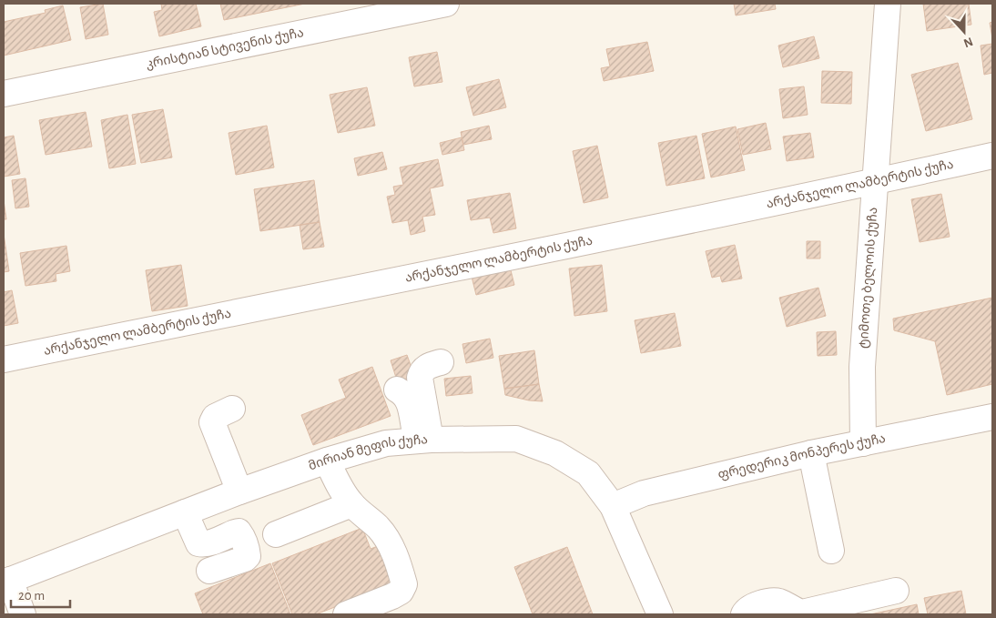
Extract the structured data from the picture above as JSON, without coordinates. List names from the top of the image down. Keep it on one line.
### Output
{"streets":{"street":["კრისტიან სტივენის ქუჩა","არქანჯელო ლამბერტის ქუჩა","ტიმოთე ბელოის ქუჩა","მირიან მეფის ქუჩა","ფრედერიკ მონპერეს ქუჩა"]},"crossings":[["არქანჯელო ლამბერტის ქუჩა","ტიმოთე ბელოის ქუჩა"],["ტიმოთე ბელოის ქუჩა","ფრედერიკ მონპერეს ქუჩა"],["მირიან მეფის ქუჩა","ფრედერიკ მონპერეს ქუჩა"]],"scale_bar":"20 m","north":"bottom"}
